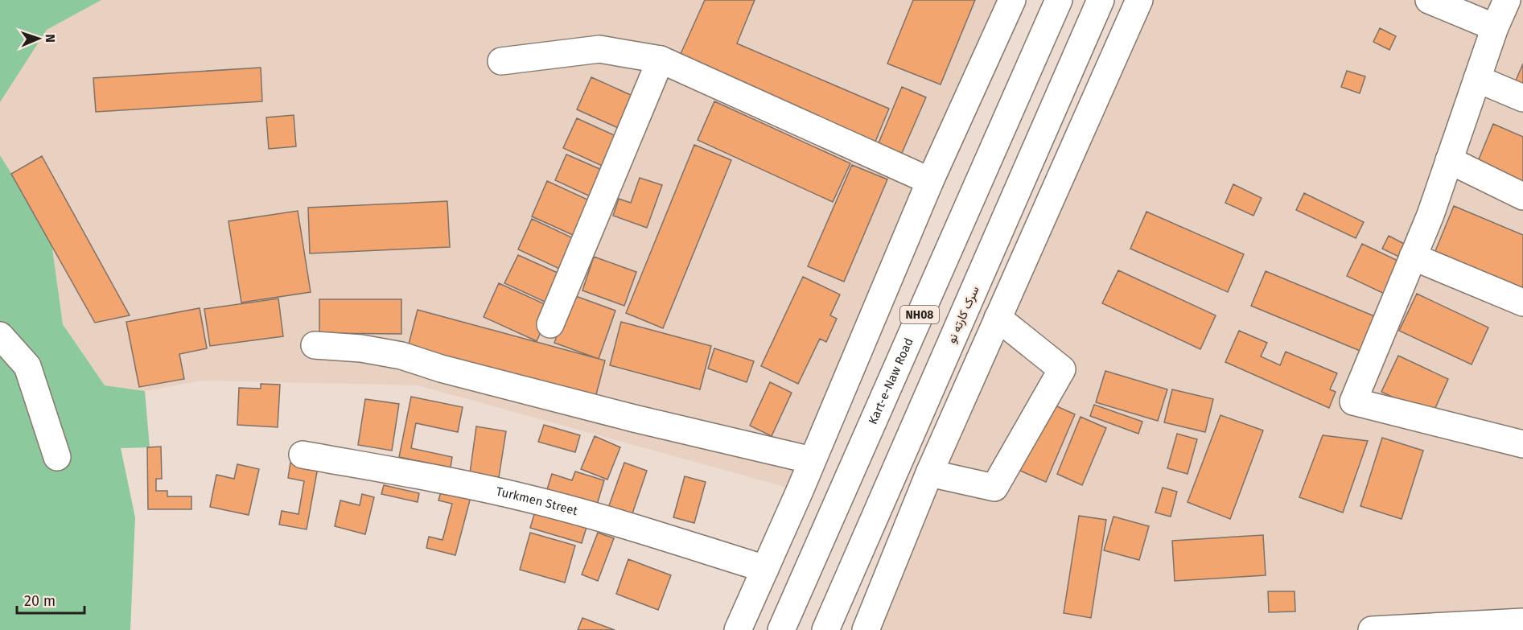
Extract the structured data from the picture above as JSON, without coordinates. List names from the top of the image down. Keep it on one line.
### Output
{"streets":{"main road":["NH08","سرک کارته نو","Kart-e-Naw Road","Turkmen Street"]},"scale_bar":"20 m","north":"right"}
